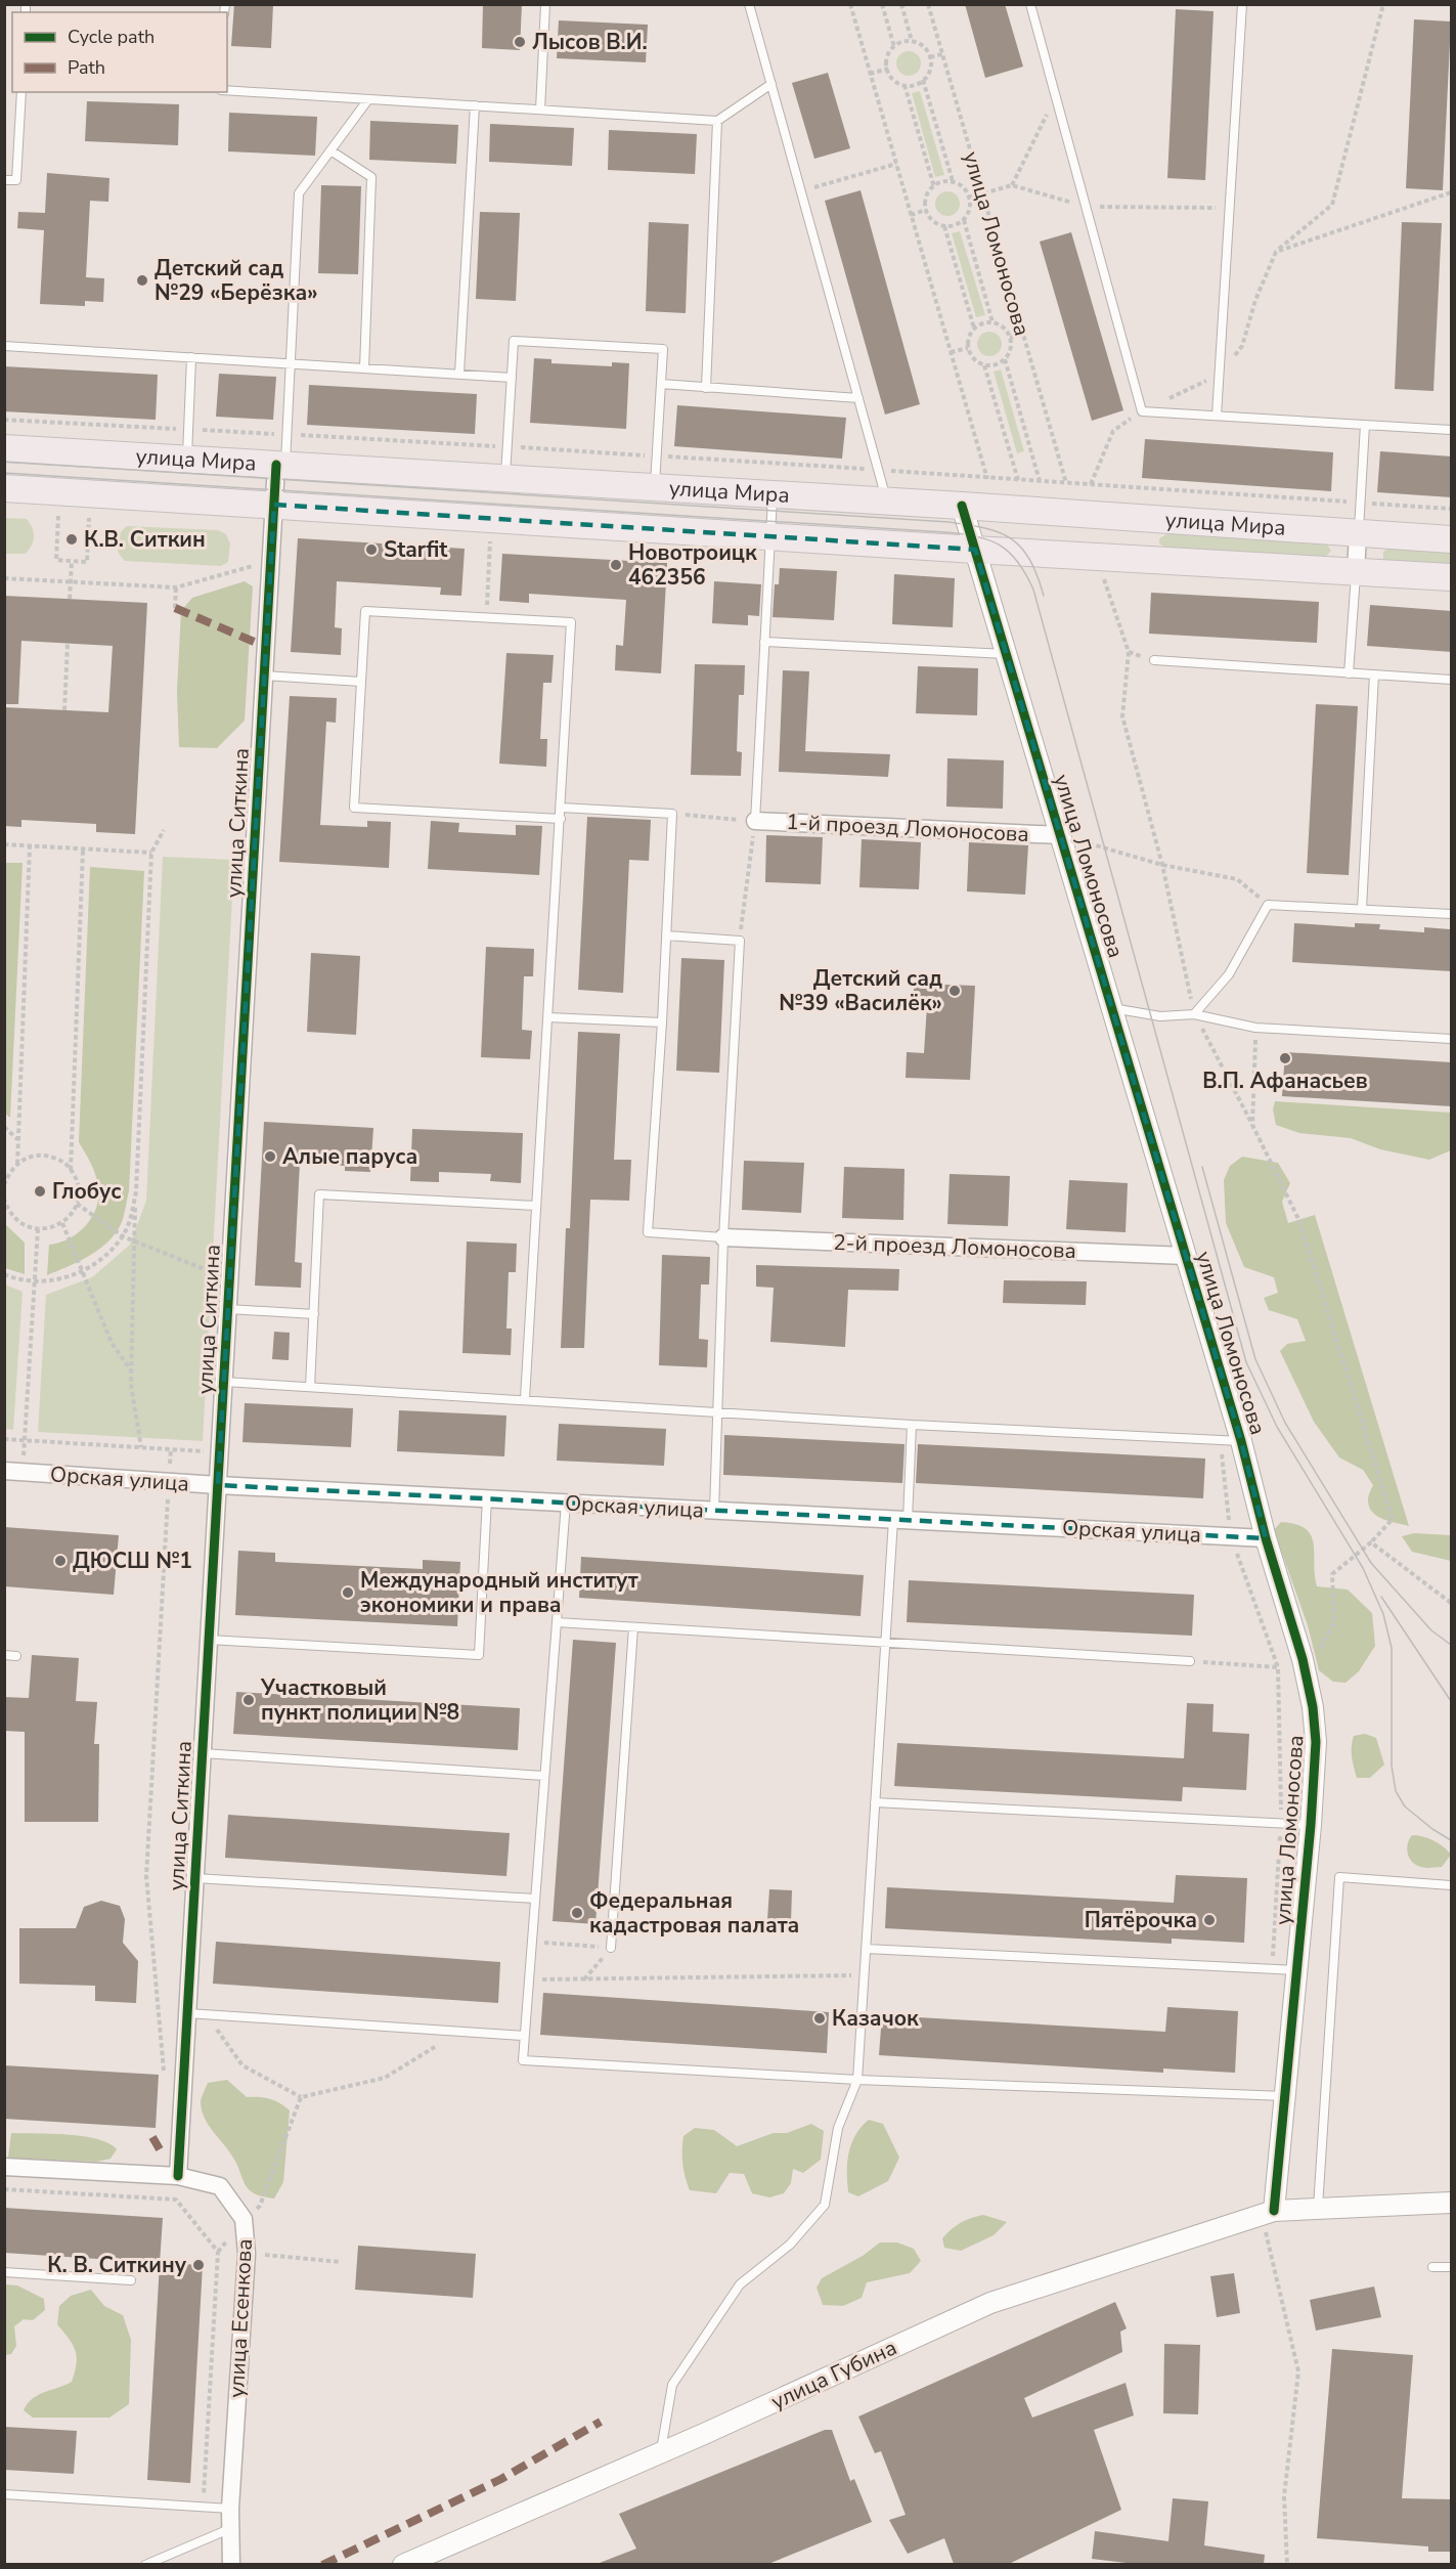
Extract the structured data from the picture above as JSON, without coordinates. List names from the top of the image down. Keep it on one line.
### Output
{"streets":{"main road":["улица Мира"],"street":["улица Ломоносова","улица Ситкина","1-й проезд Ломоносова","2-й проезд Ломоносова","Орская улица","улица Есенкова","улица Губина"]},"crossings":[["улица Ломоносова","улица Мира"],["улица Ломоносова","1-й проезд Ломоносова"],["улица Ломоносова","2-й проезд Ломоносова"],["улица Ломоносова","Орская улица"],["улица Ломоносова","улица Губина"],["улица Мира","улица Ситкина"],["улица Ситкина","Орская улица"],["улица Ситкина","улица Есенкова"]],"places":["Лысов В.И.","Детский сад №29 «Берёзка»","К.В. Ситкин","Starfit","Новотроицк 462356","Детский сад №39 «Василёк»","В.П. Афанасьев","Алые паруса","Глобус","ДЮСШ №1","Международный институт экономики и права","Участковый пункт полиции №8","Федеральная кадастровая палата","Пятёрочка","Казачок","К. В. Ситкину"],"legend":["Cycle path","Path"]}
